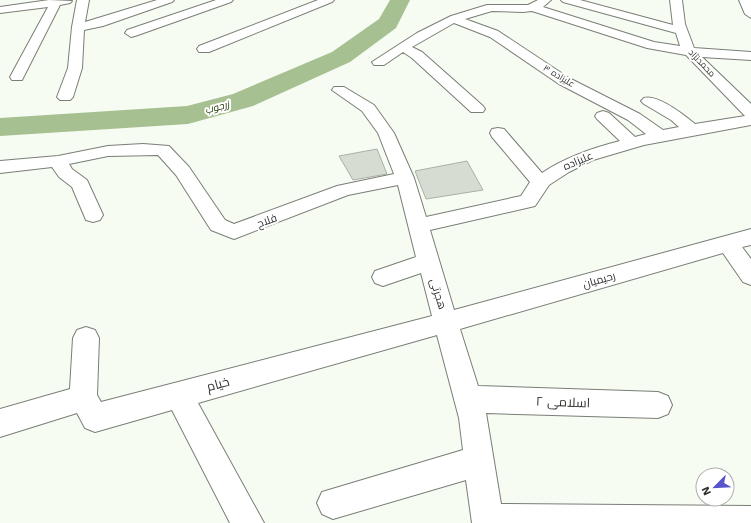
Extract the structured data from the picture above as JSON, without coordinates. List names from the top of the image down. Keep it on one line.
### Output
{"streets":{"street":["محمدنژاد","علیزاده ۳","علیزاده","فلاح","رحیمیان","هجرتی","خیام","اسلامی ۲"]},"crossings":[["علیزاده ۳","علیزاده"],["علیزاده","هجرتی"],["فلاح","هجرتی"],["رحیمیان","هجرتی"],["رحیمیان","خیام"],["هجرتی","خیام"],["هجرتی","اسلامی ۲"]],"water":["زرجوب"],"north":"bottom left"}
